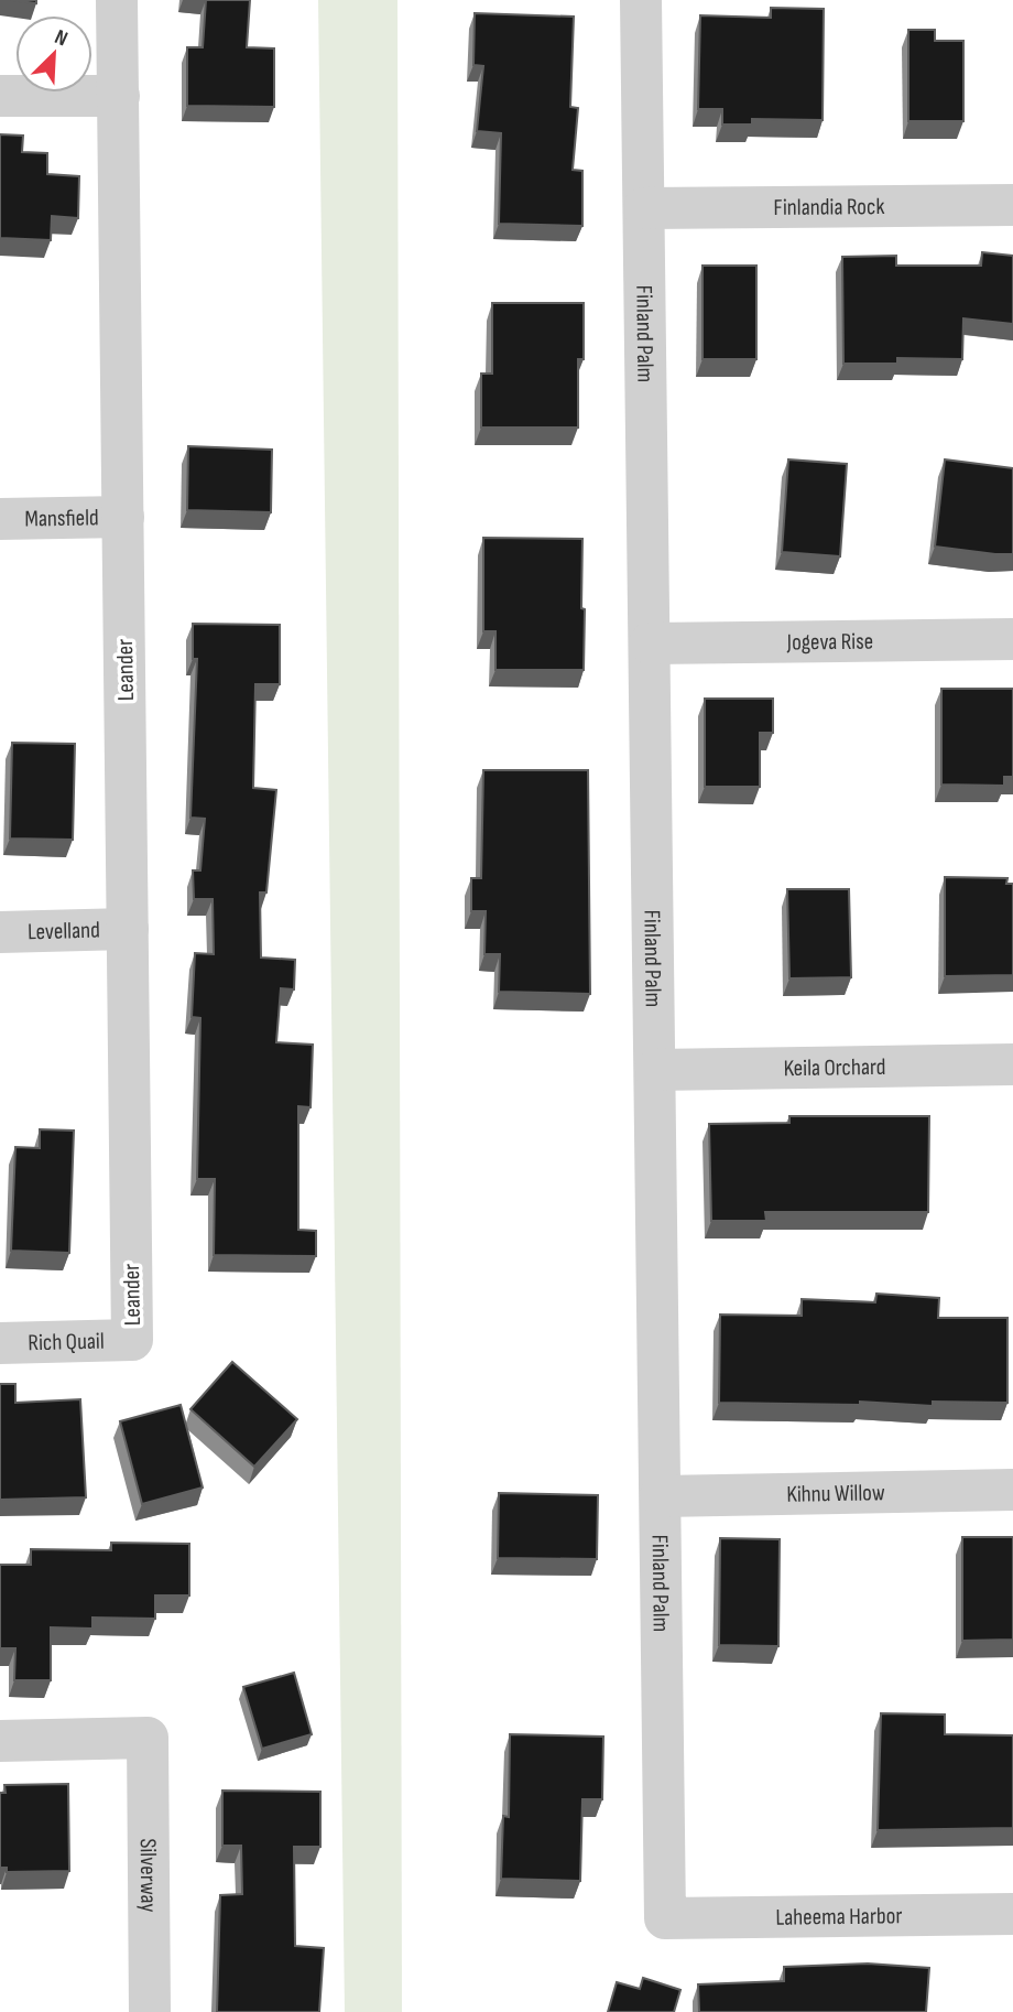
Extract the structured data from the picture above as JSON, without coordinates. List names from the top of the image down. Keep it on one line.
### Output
{"streets":{"street":["Finlandia Rock","Finland Palm","Mansfield","Jogeva Rise","Leander","Levelland","Keila Orchard","Rich Quail","Kihnu Willow","Silverway","Laheema Harbor"]},"crossings":[["Finlandia Rock","Finland Palm"],["Finland Palm","Jogeva Rise"],["Finland Palm","Keila Orchard"],["Finland Palm","Kihnu Willow"],["Finland Palm","Laheema Harbor"],["Mansfield","Leander"],["Leander","Levelland"],["Leander","Rich Quail"]],"north":"top right"}
